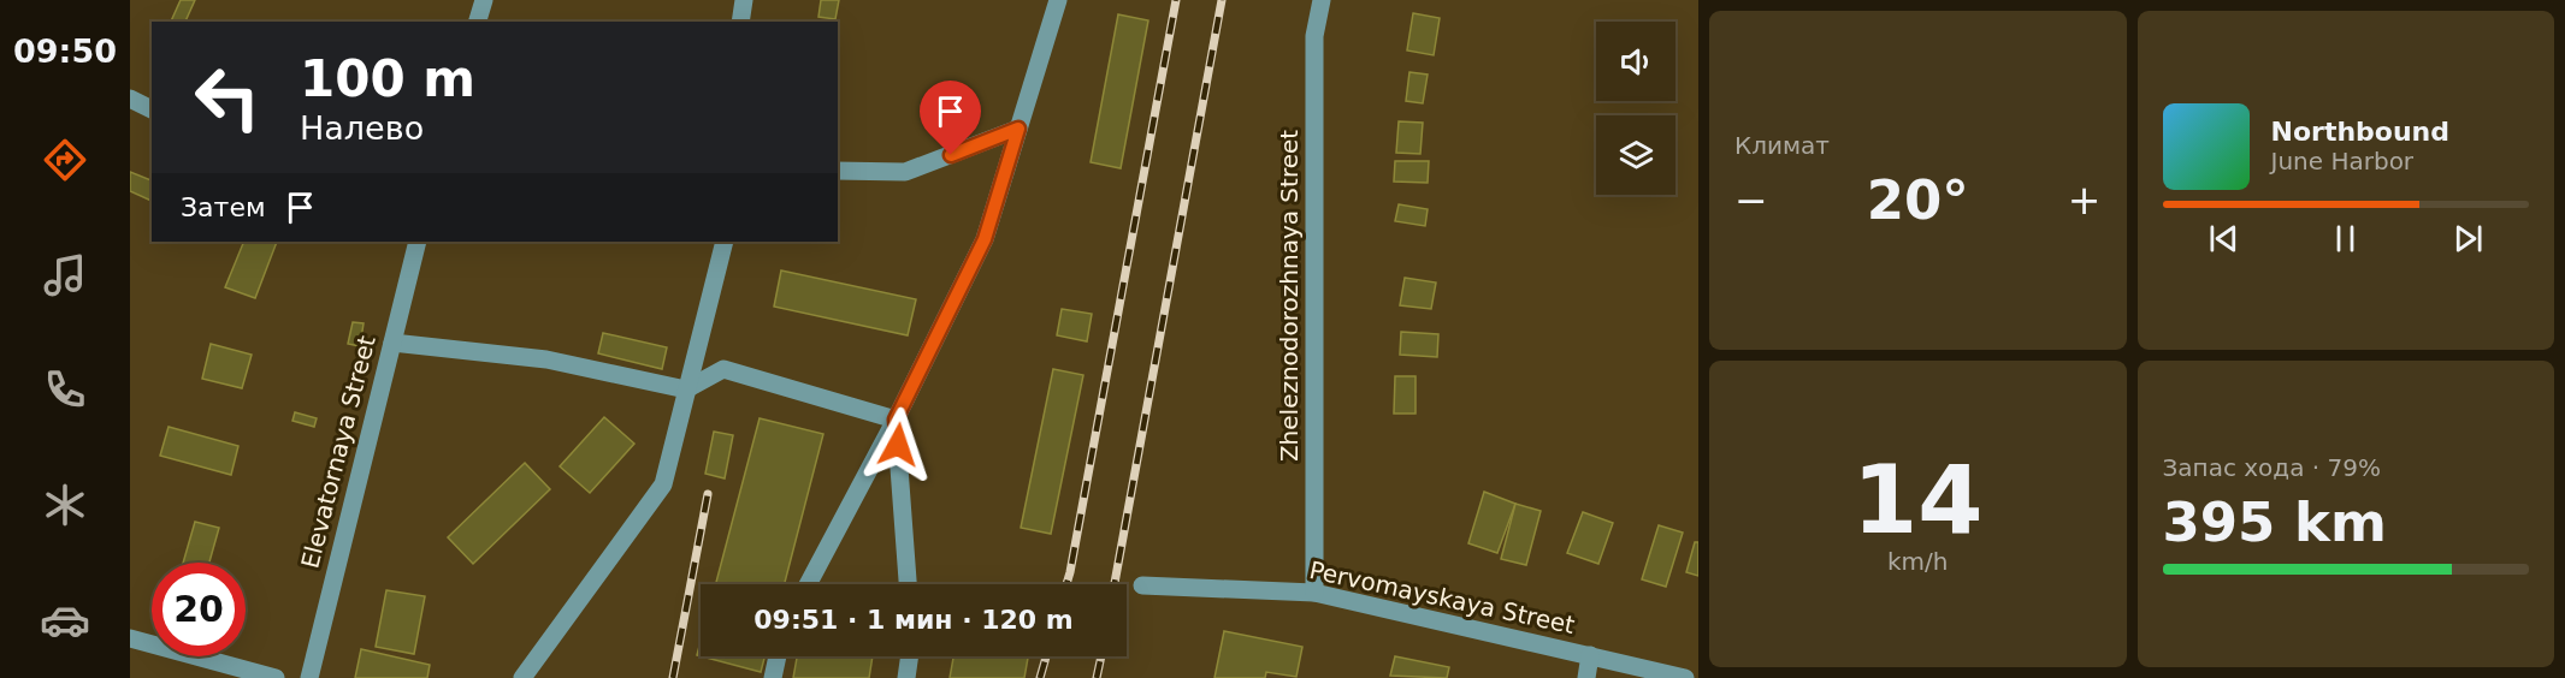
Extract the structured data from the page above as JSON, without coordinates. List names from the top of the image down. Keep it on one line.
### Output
{"streets":{"street":["Zheleznodorozhnaya Street","Elevatornaya Street","Pervomayskaya Street"]},"crossings":[["Zheleznodorozhnaya Street","Pervomayskaya Street"]],"page":{"tabs":"09:50","tile":["Климат",["14","km/h"],["Запас хода · 79%","395 km"]],"turn":["100 m","Налево"],"song":["Northbound","June Harbor"],"heat":["−","20°","+"],"then":"Затем","limit":"20","trip":"09:51 · 1 мин · 120 m"}}
